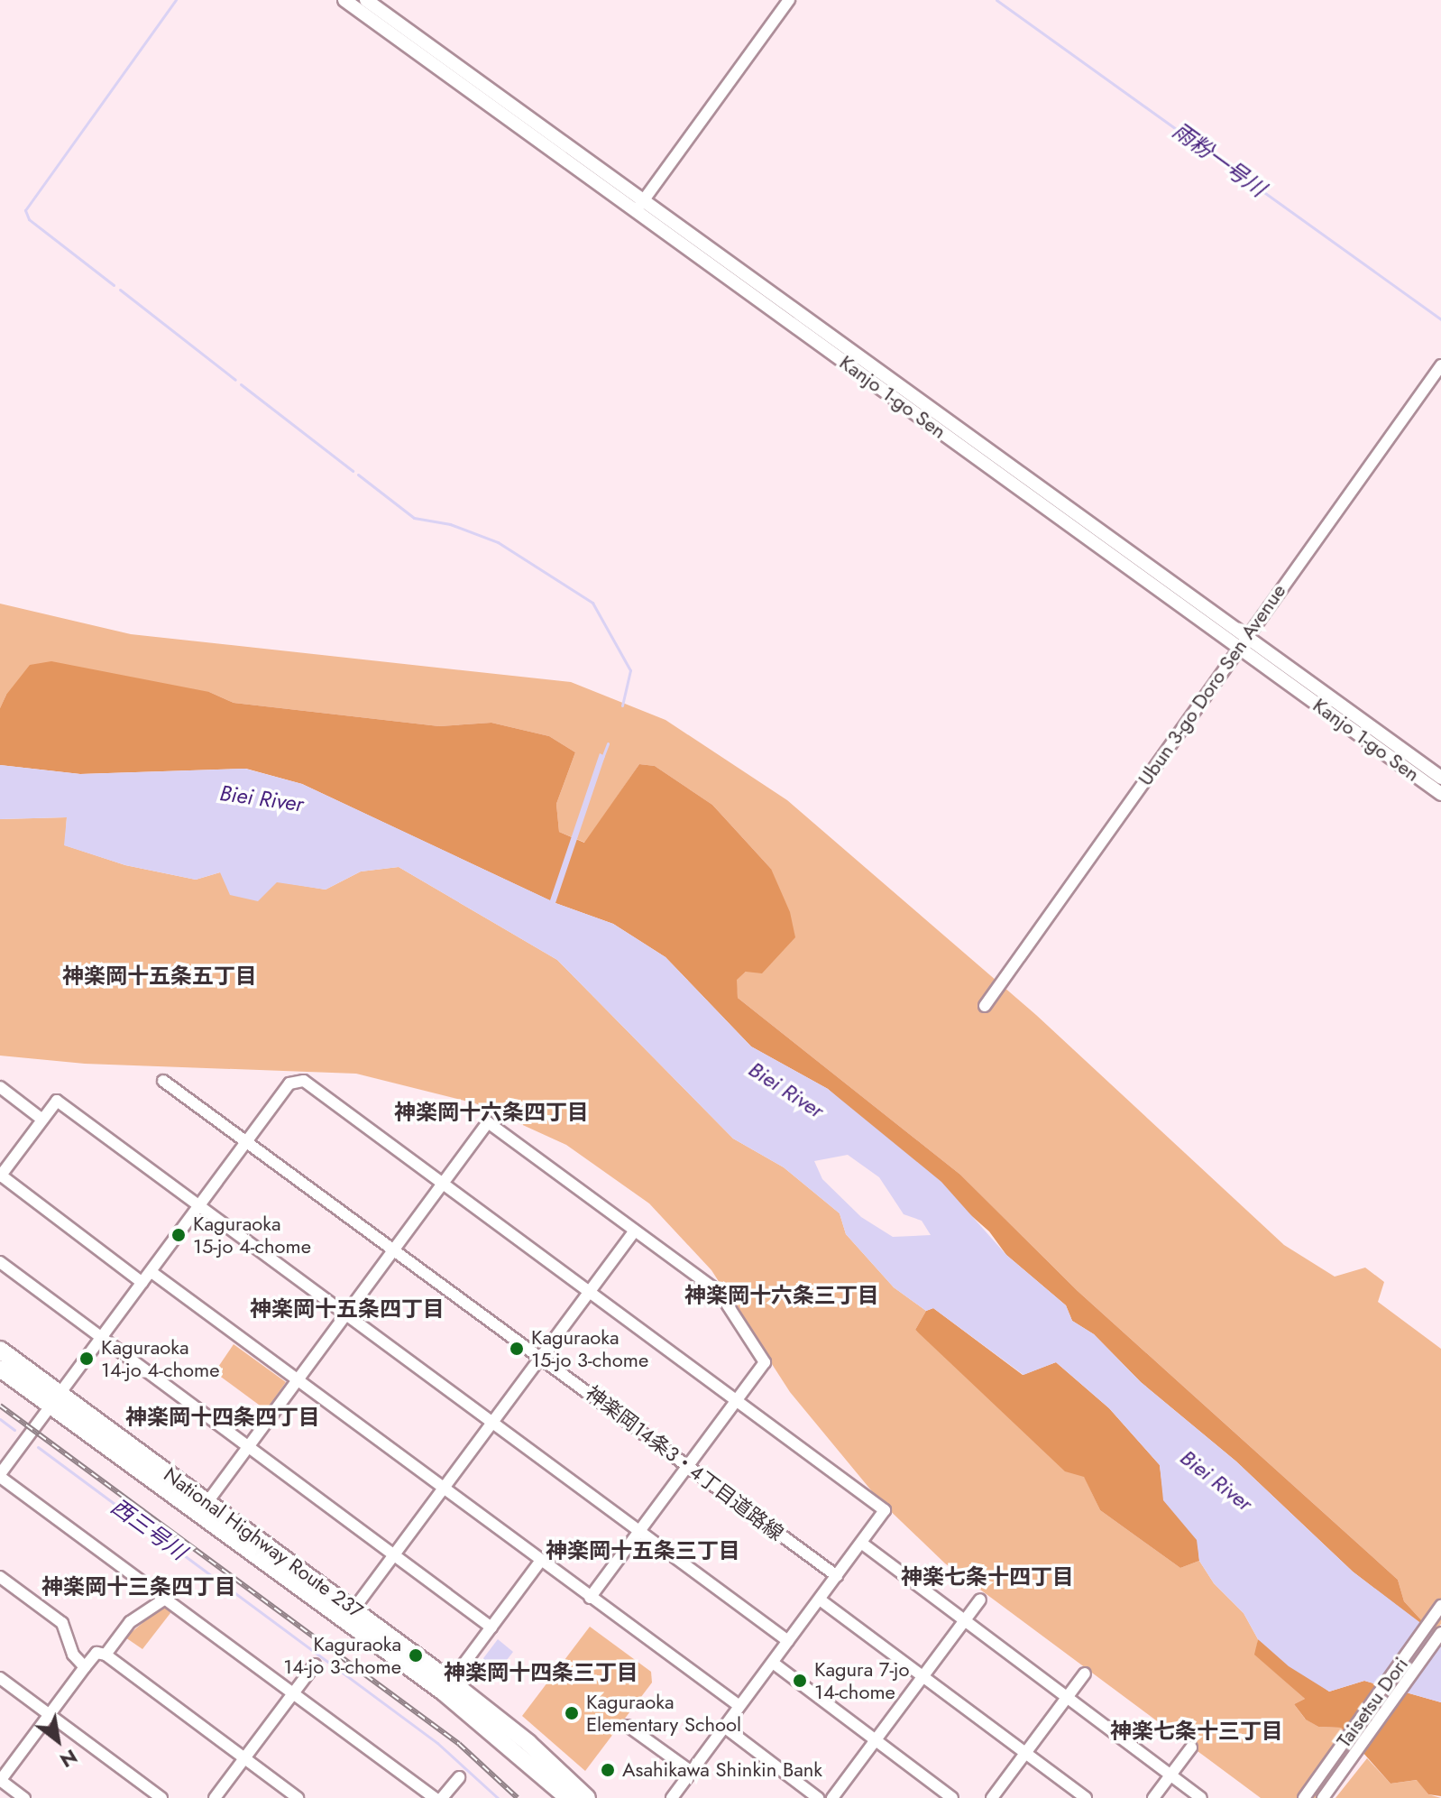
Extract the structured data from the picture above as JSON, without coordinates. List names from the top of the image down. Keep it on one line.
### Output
{"streets":{"highway":["National Highway Route 237"],"main road":["Kanjo 1-go Sen"],"street":["Ubun 3-go Doro Sen Avenue","神楽岡14条3・4丁目道路線","Taisetsu Dori"]},"crossings":[["Kanjo 1-go Sen","Ubun 3-go Doro Sen Avenue"]],"districts":["神楽岡十五条五丁目","神楽岡十六条四丁目","神楽岡十六条三丁目","神楽岡十五条四丁目","神楽岡十四条四丁目","神楽岡十五条三丁目","神楽七条十四丁目","神楽岡十三条四丁目","神楽岡十四条三丁目","神楽七条十三丁目"],"water":["雨粉一号川","Biei River","西三号川"],"places":["Kaguraoka 15-jo 4-chome","Kaguraoka 15-jo 3-chome","Kaguraoka 14-jo 4-chome","Kaguraoka 14-jo 3-chome","Kagura 7-jo 14-chome","Kaguraoka Elementary School","Asahikawa Shinkin Bank"],"north":"bottom right"}
